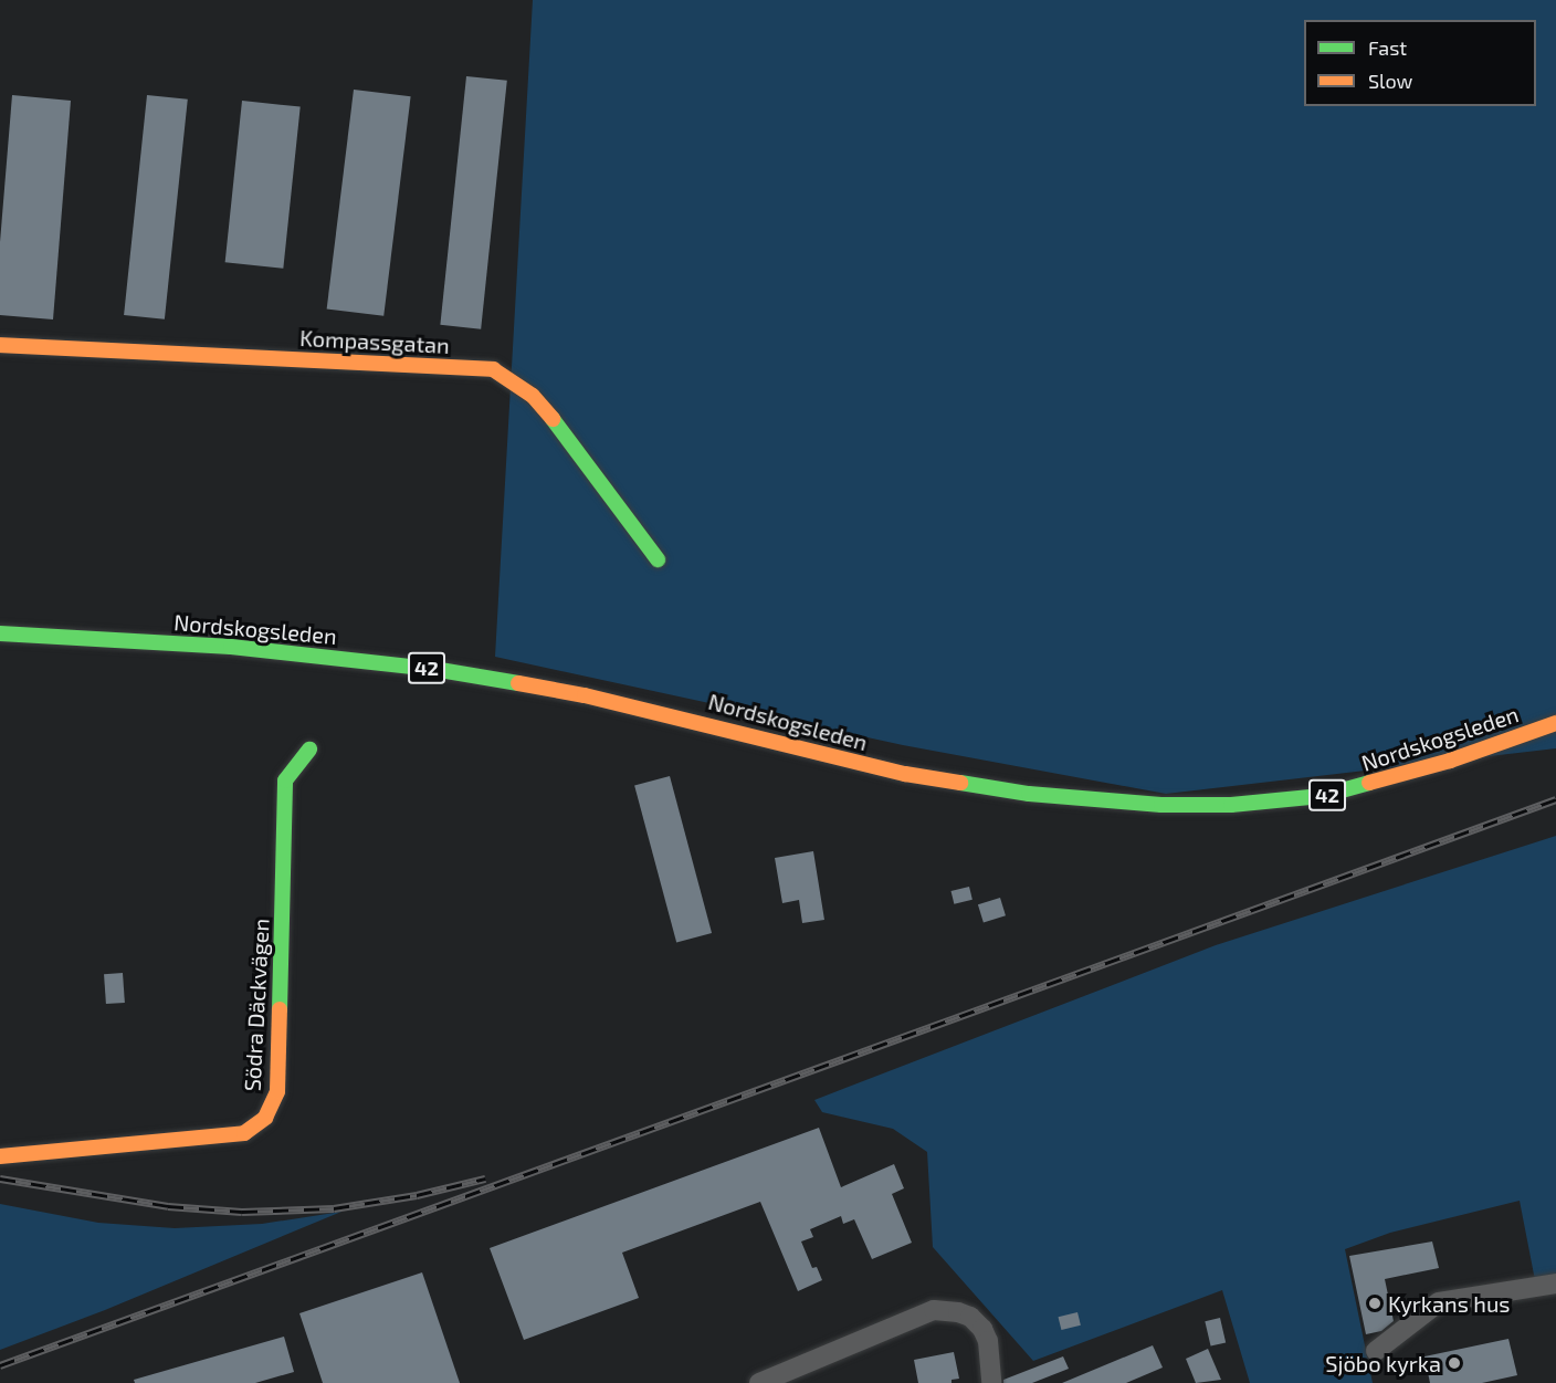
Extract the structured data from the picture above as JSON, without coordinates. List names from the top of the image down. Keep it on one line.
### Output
{"streets":{"main road":["Kompassgatan","Nordskogsleden","42","Södra Däckvägen"]},"places":["Kyrkans hus","Sjöbo kyrka"],"legend":["Fast","Slow"]}
